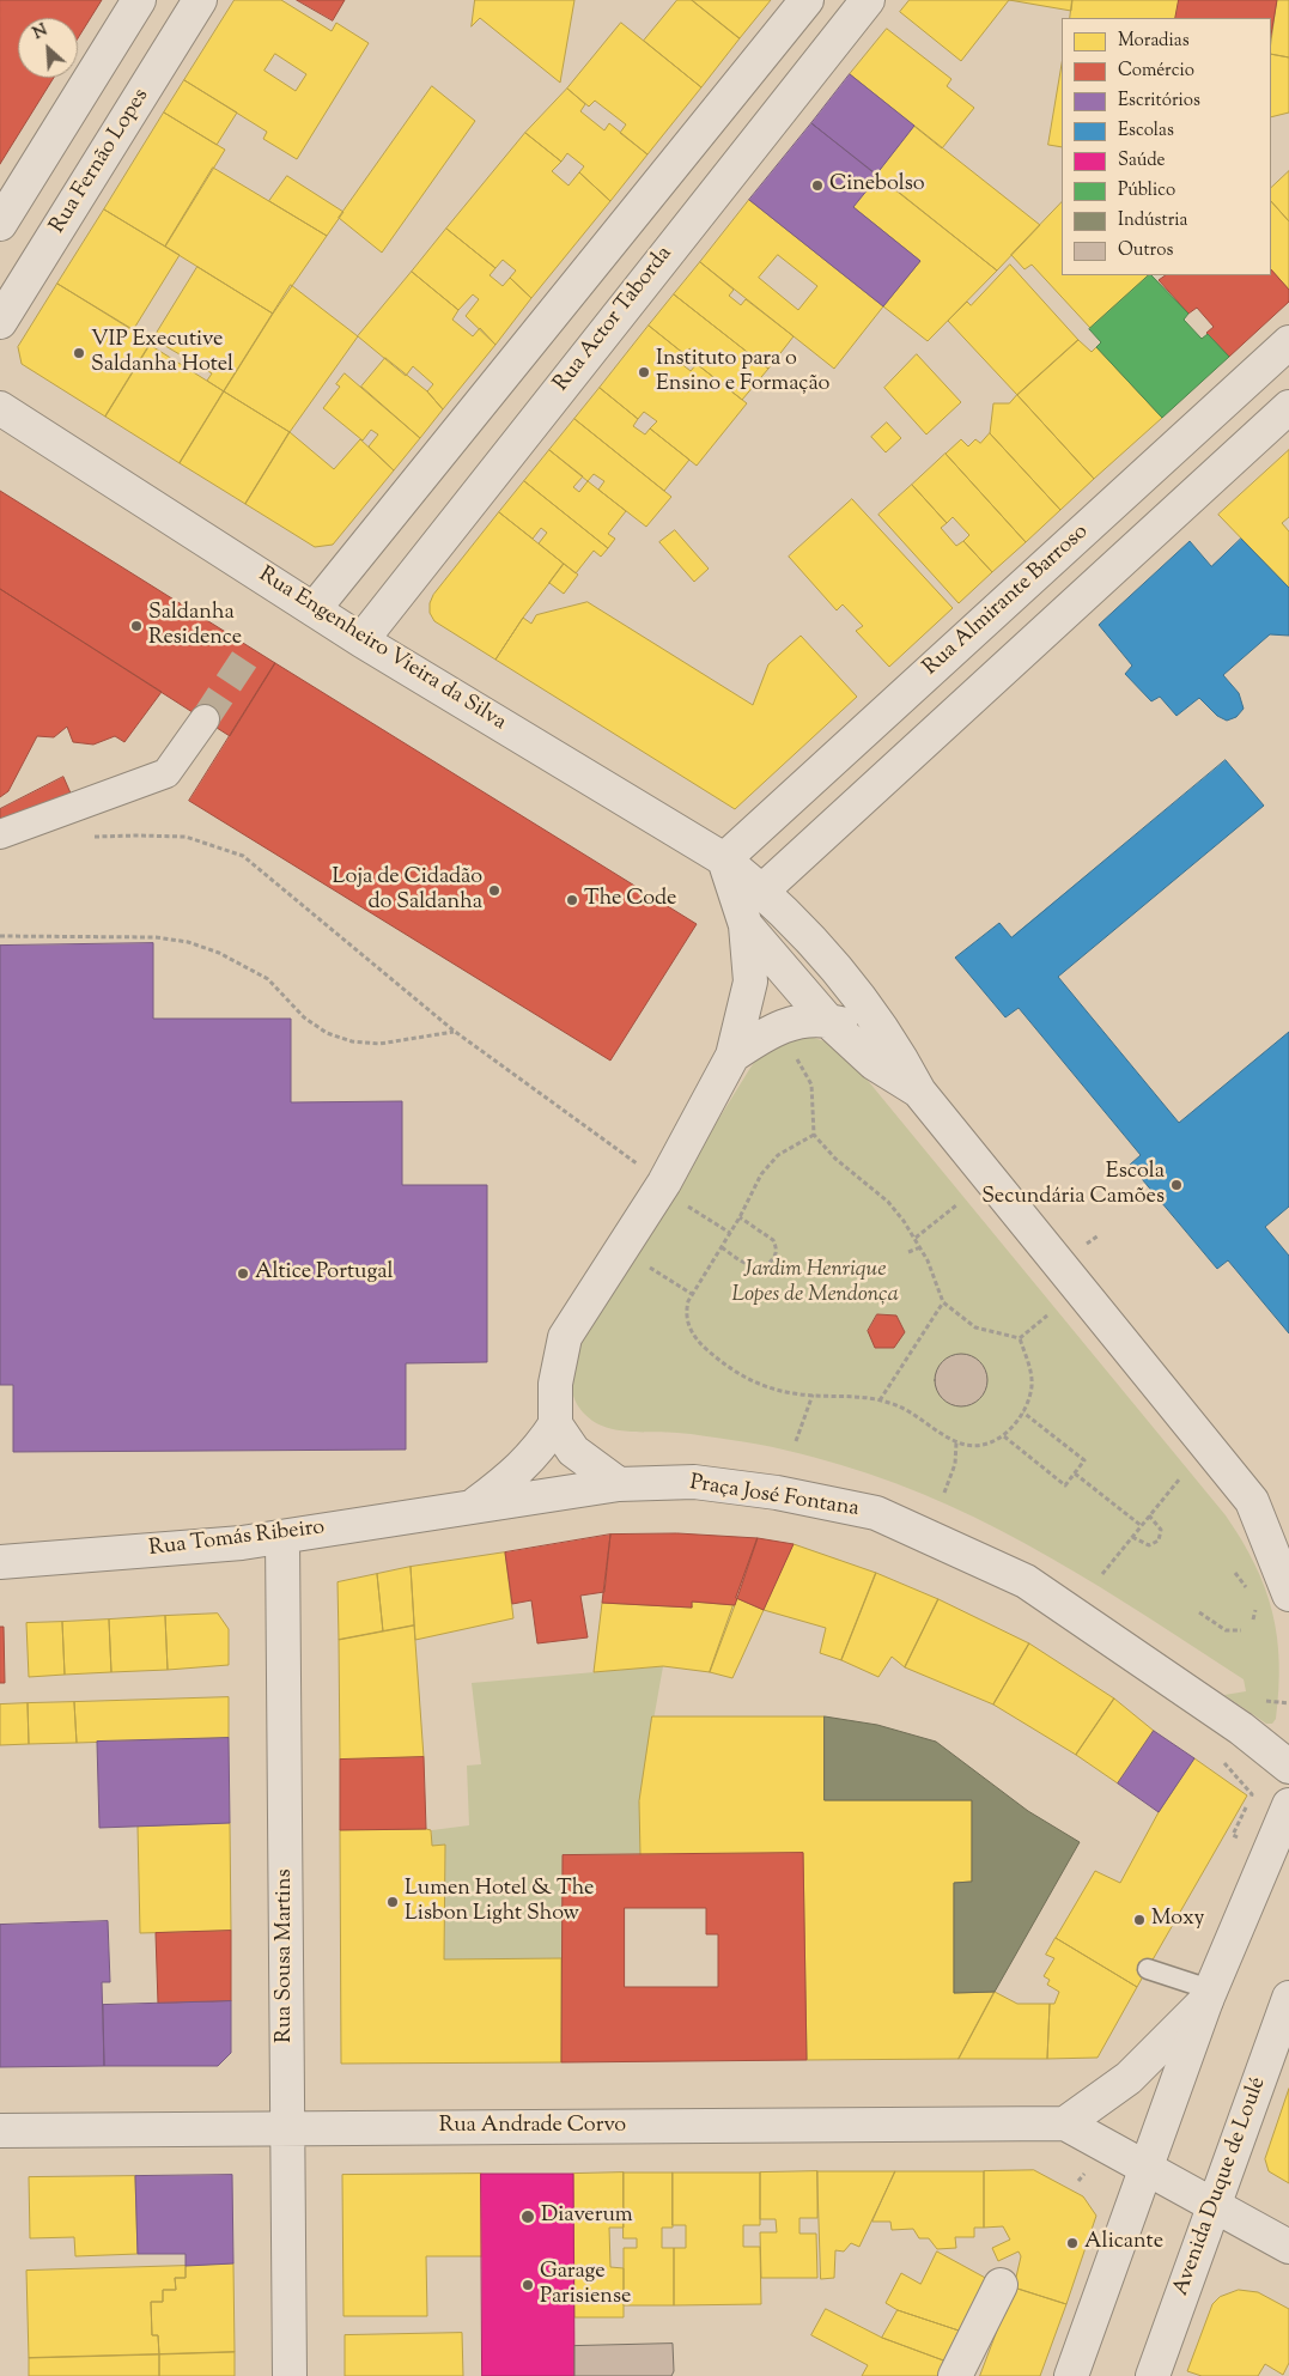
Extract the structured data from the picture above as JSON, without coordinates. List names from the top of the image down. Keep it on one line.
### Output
{"streets":{"street":["Rua Fernão Lopes","Rua Actor Taborda","Rua Almirante Barroso","Rua Engenheiro Vieira da Silva","Praça José Fontana","Rua Tomás Ribeiro","Rua Sousa Martins","Rua Andrade Corvo","Avenida Duque de Loulé"]},"crossings":[["Rua Actor Taborda","Rua Engenheiro Vieira da Silva"],["Rua Almirante Barroso","Rua Engenheiro Vieira da Silva"],["Praça José Fontana","Rua Tomás Ribeiro"],["Rua Tomás Ribeiro","Rua Sousa Martins"],["Rua Sousa Martins","Rua Andrade Corvo"]],"parks":["Jardim Henrique Lopes de Mendonça"],"places":["Cinebolso","VIP Executive Saldanha Hotel","Instituto para o Ensino e Formação","Saldanha Residence","Loja de Cidadão do Saldanha","The Code","Escola Secundária Camões","Altice Portugal","Lumen Hotel & The Lisbon Light Show","Moxy","Diaverum","Alicante","Garage Parisiense"],"legend":["Moradias","Comércio","Escritórios","Escolas","Saúde","Público","Indústria","Outros"],"north":"top left"}
